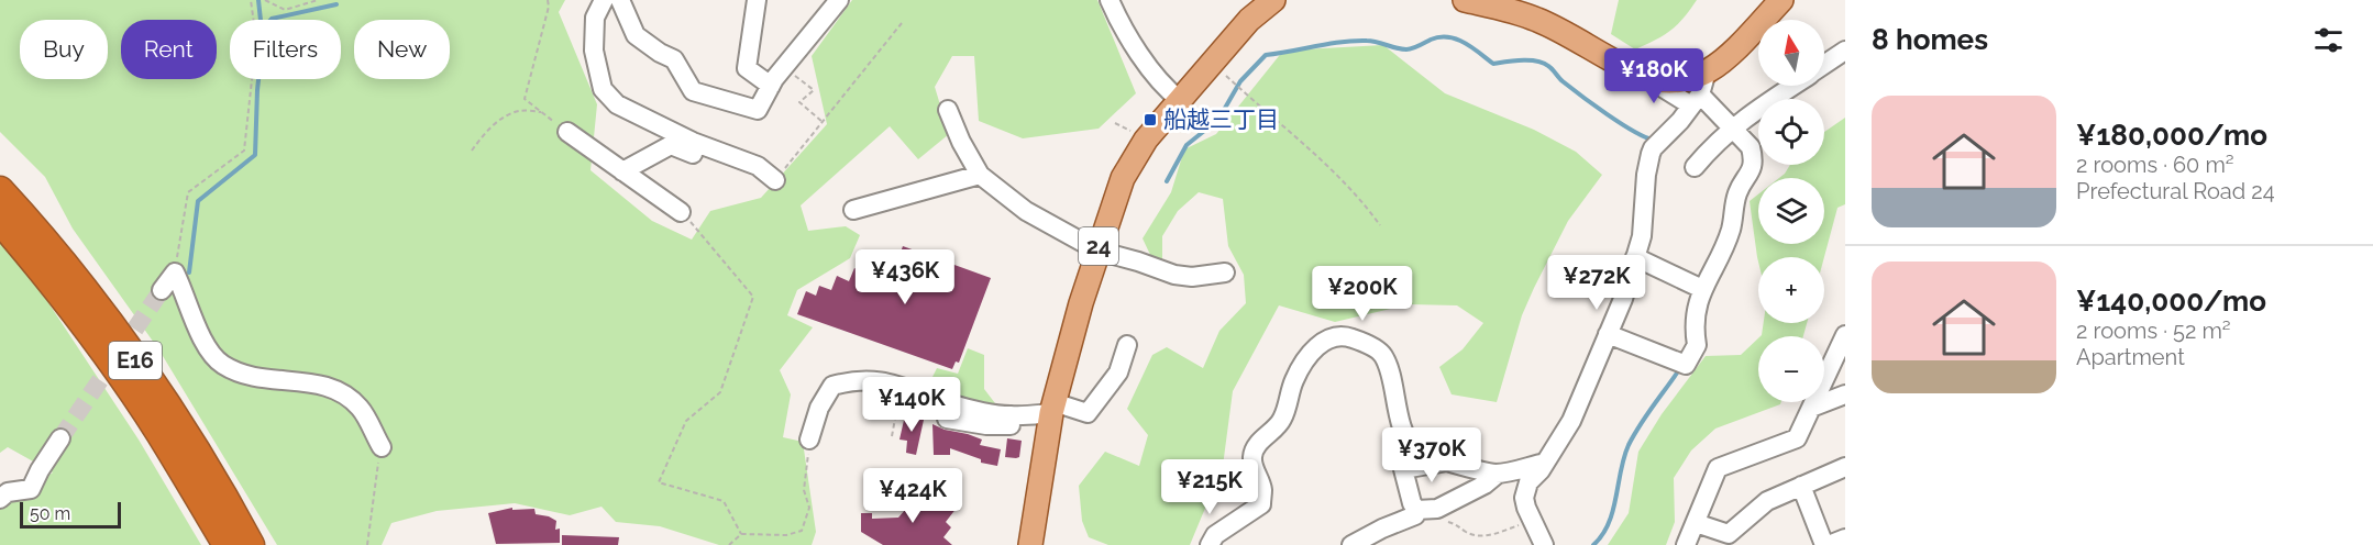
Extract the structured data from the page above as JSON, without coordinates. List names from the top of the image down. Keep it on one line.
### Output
{"streets":{"highway":["E16"],"main road":["24"]},"places":{"transit":["船越三丁目"]},"scale_bar":"50 m","north":"top","page":{"heading":"8 homes","map_buttons":["+","−"],"chip":["Buy","Rent","Filters","New"],"price":["¥180K","¥436K","¥272K","¥200K","¥140K","¥370K","¥215K","¥424K"],"list":[{"name":"¥180,000/mo","note":"2 rooms · 60 m² · Prefectural Road 24"},{"name":"¥140,000/mo","note":"2 rooms · 52 m² · Apartment"}],"scale":"50 m"}}
